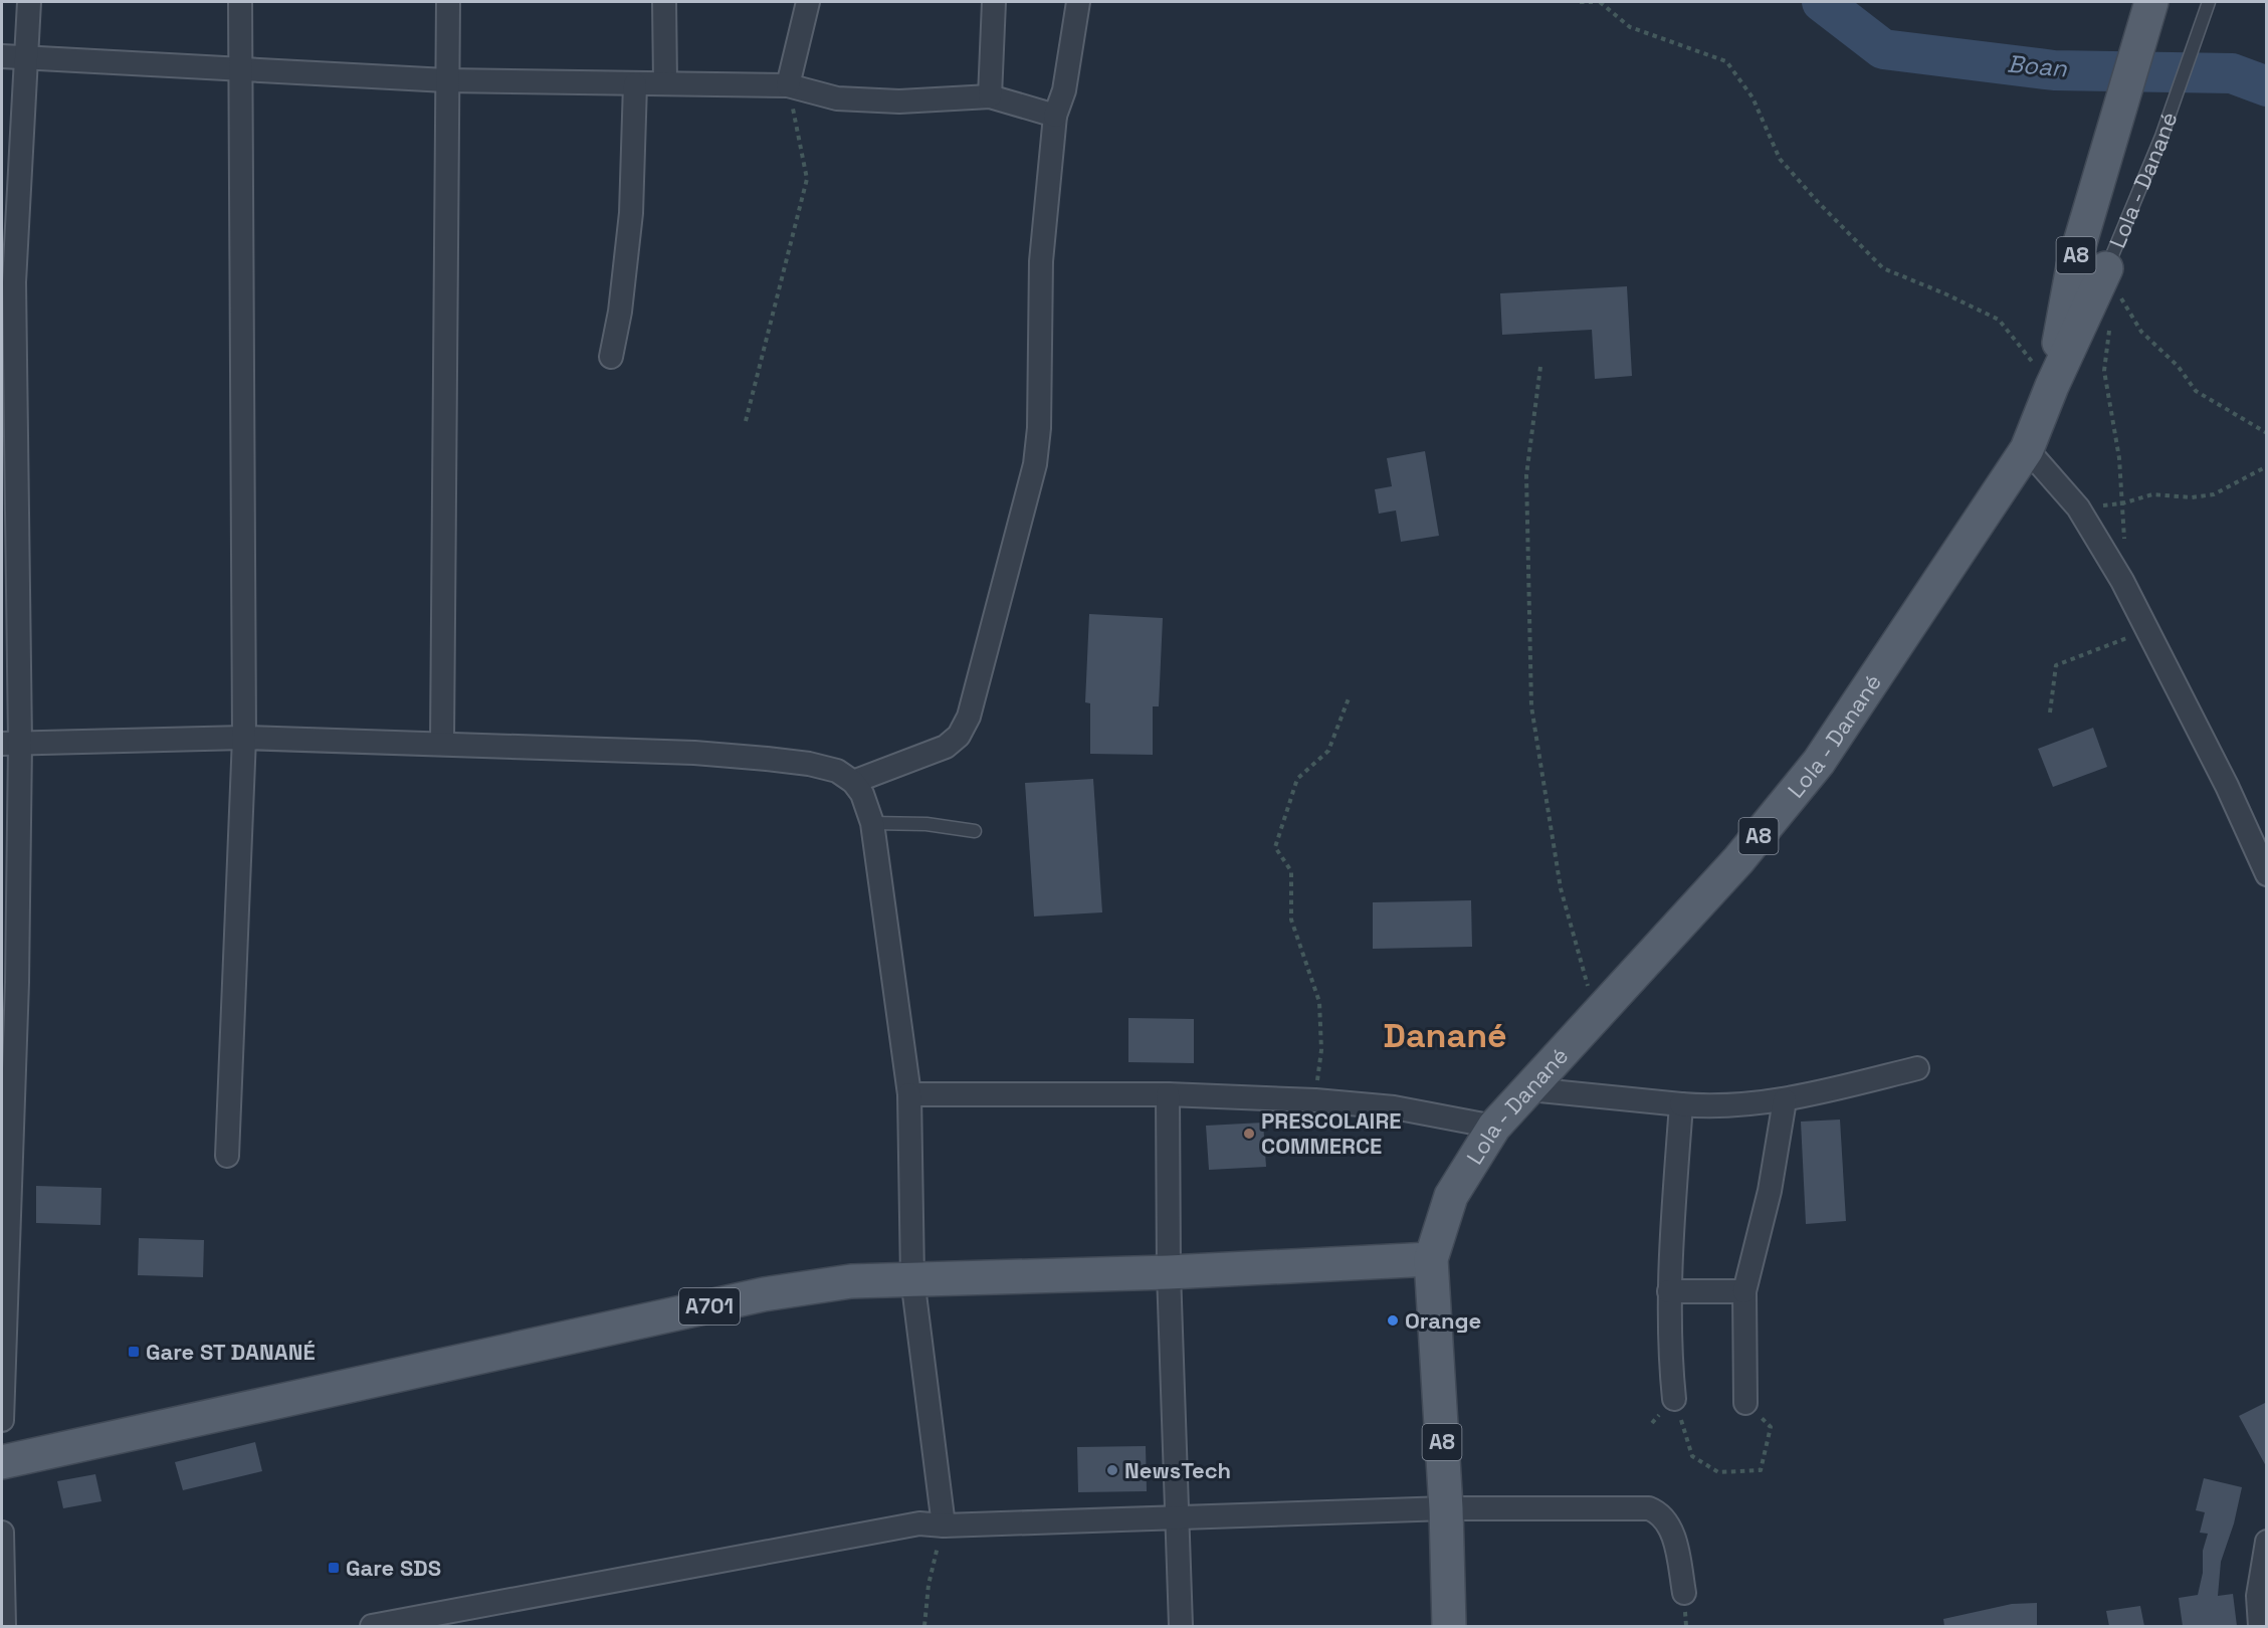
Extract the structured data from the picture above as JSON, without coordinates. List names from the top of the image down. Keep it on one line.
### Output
{"streets":{"main road":["Lola - Danané","A8","A701"]},"crossings":[["Lola - Danané","A8"],["Lola - Danané","A701"],["A8","A701"]],"districts":["Danané"],"water":["Boan"],"places":{"other":["PRESCOLAIRE COMMERCE","Orange","NewsTech"],"transit":["Gare ST DANANÉ","Gare SDS"]}}
